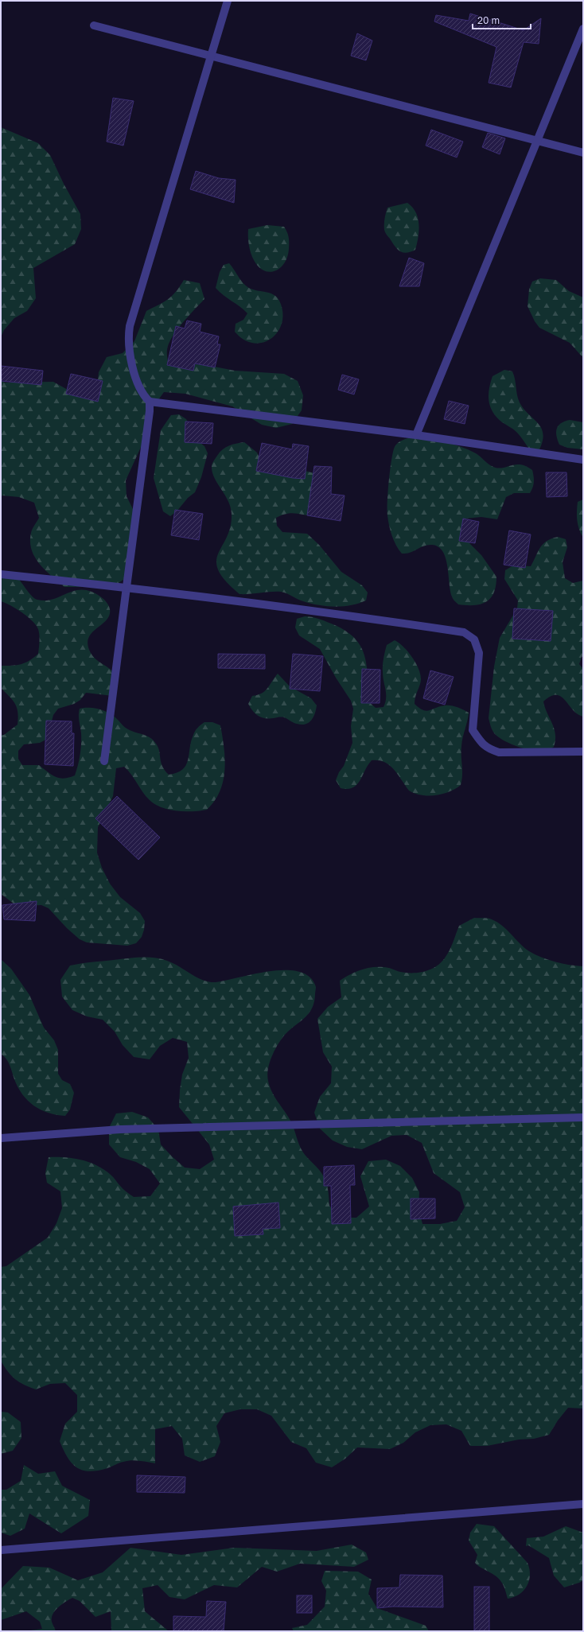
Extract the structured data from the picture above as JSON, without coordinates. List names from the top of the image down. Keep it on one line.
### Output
{"scale_bar":"20 m"}
